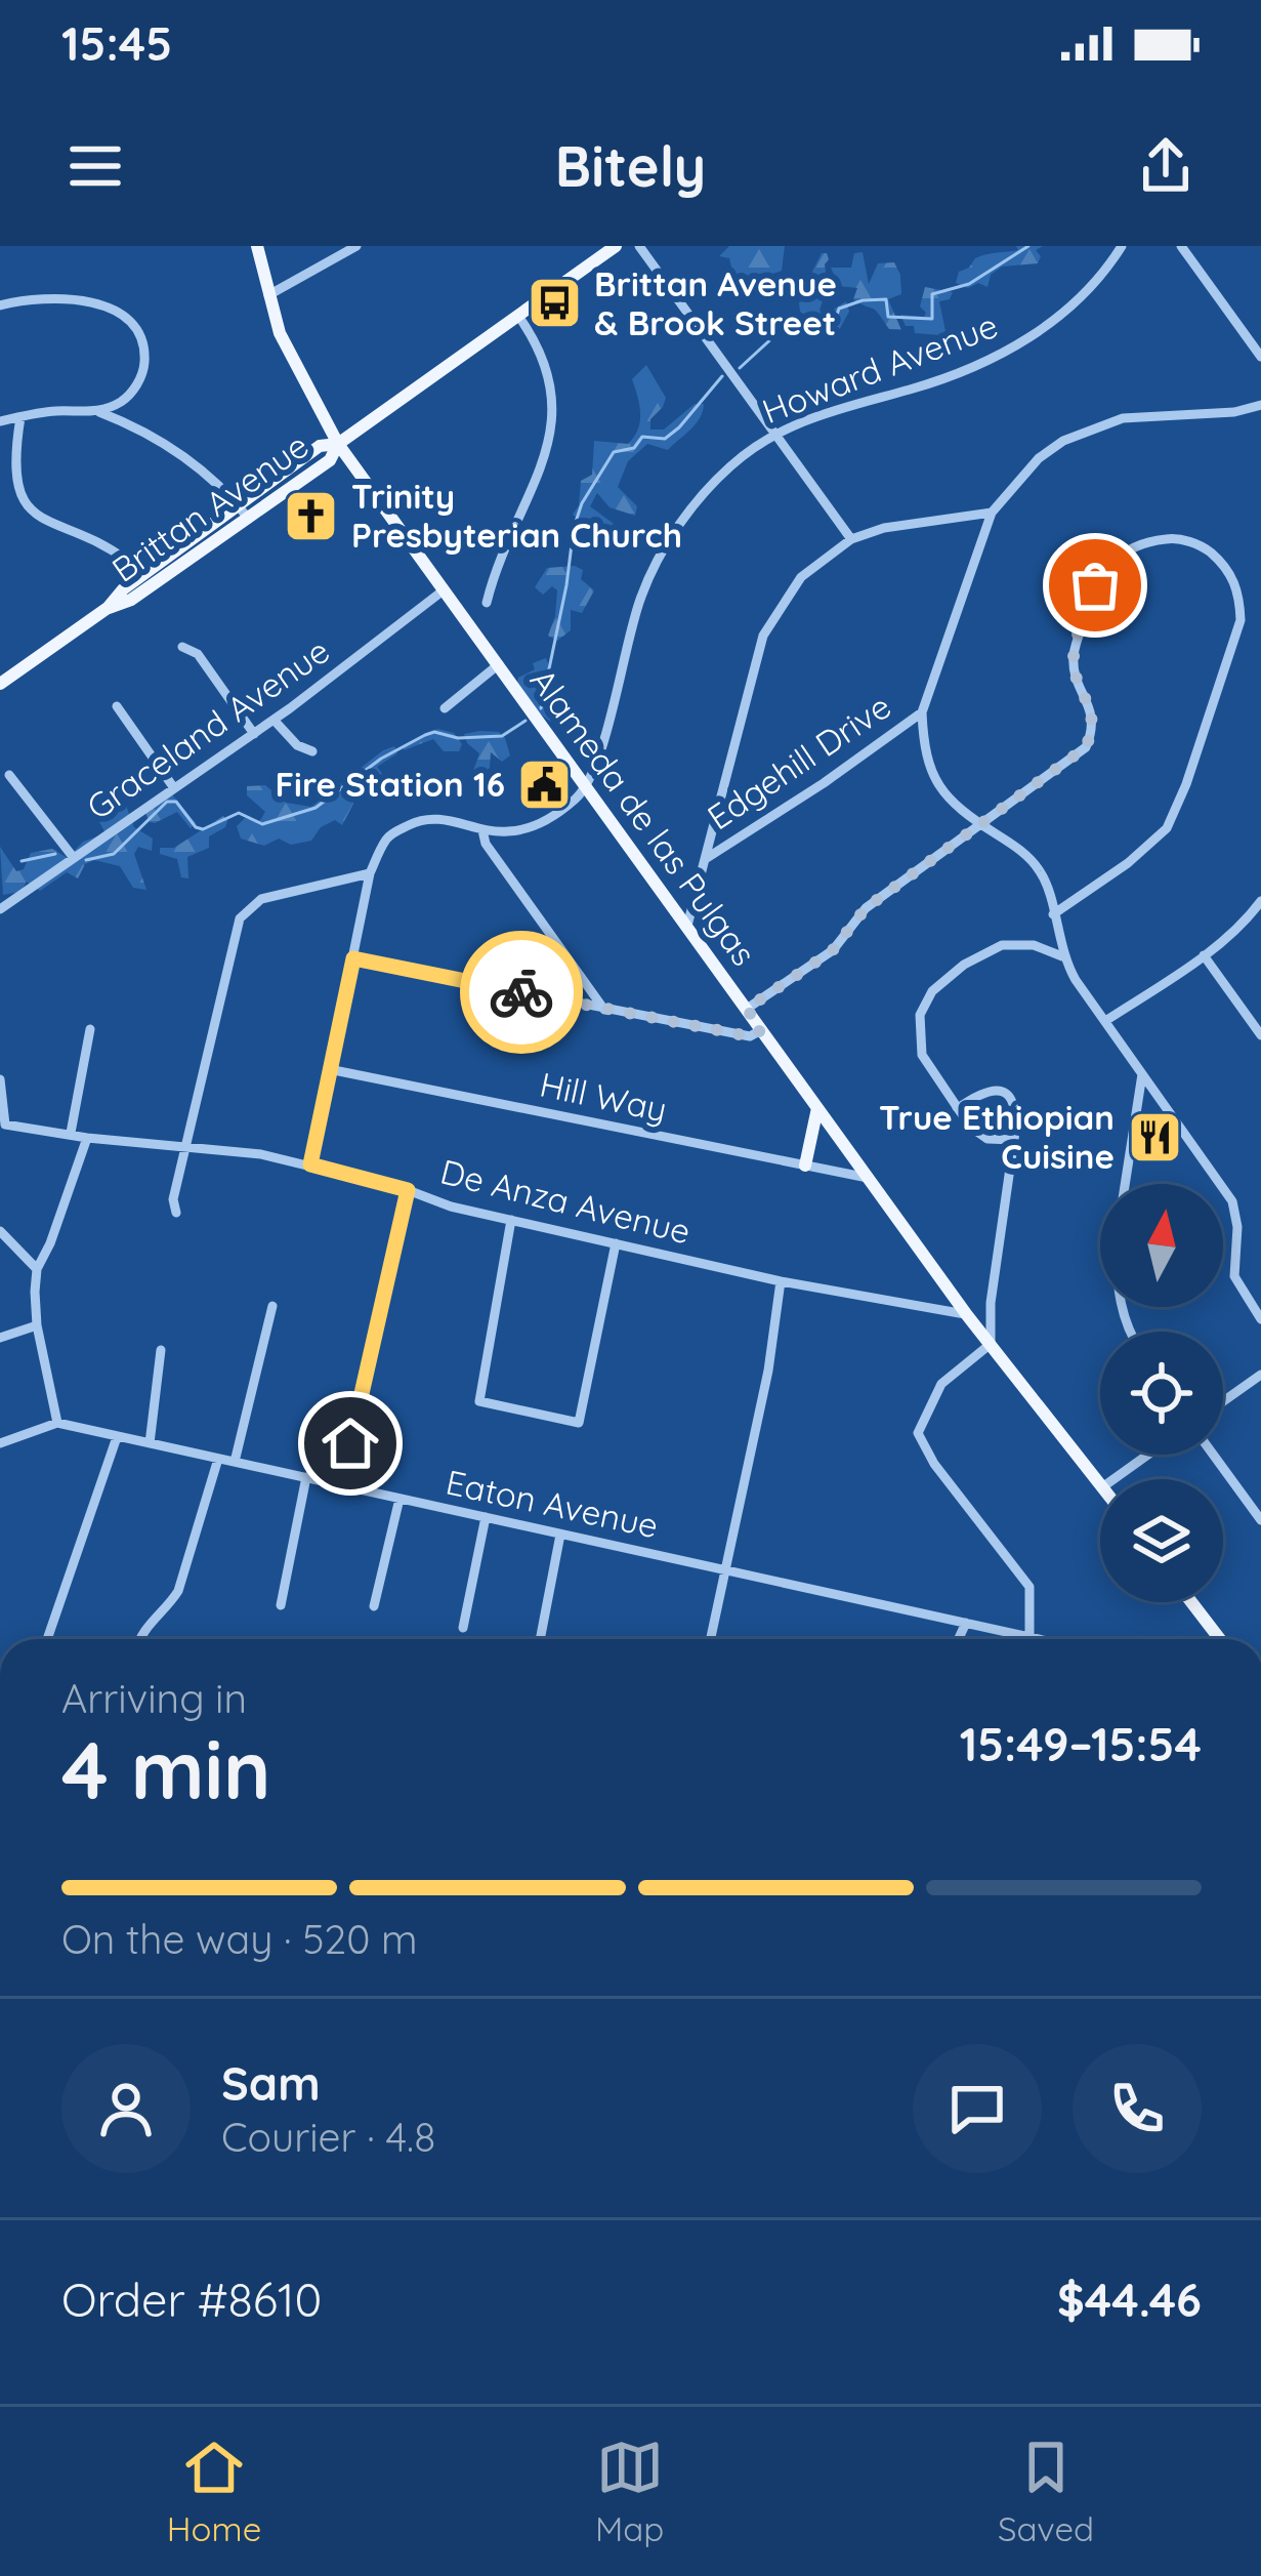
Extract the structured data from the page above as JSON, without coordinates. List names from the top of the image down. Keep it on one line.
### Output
{"streets":{"main road":["Brittan Avenue","Alameda de las Pulgas"],"street":["Howard Avenue","Graceland Avenue","Edgehill Drive","Hill Way","De Anza Avenue","Eaton Avenue"]},"crossings":[["Howard Avenue","Alameda de las Pulgas"],["Brittan Avenue","Alameda de las Pulgas"],["Graceland Avenue","Alameda de las Pulgas"],["Alameda de las Pulgas","Hill Way"],["Alameda de las Pulgas","De Anza Avenue"]],"places":{"bus stop":["Brittan Avenue & Brook Street"],"church":["Trinity Presbyterian Church"],"public building":["Fire Station 16"],"restaurant":["True Ethiopian Cuisine"]},"north":"top","page":{"status":"15:45","header":"Bitely","heading":["4 min","Arriving in","15:49–15:54"],"panel":["Sam","Courier · 4.8","Order #8610","$44.46"],"bar":"On the way · 520 m","tabs":["Home","Map","Saved"]}}
